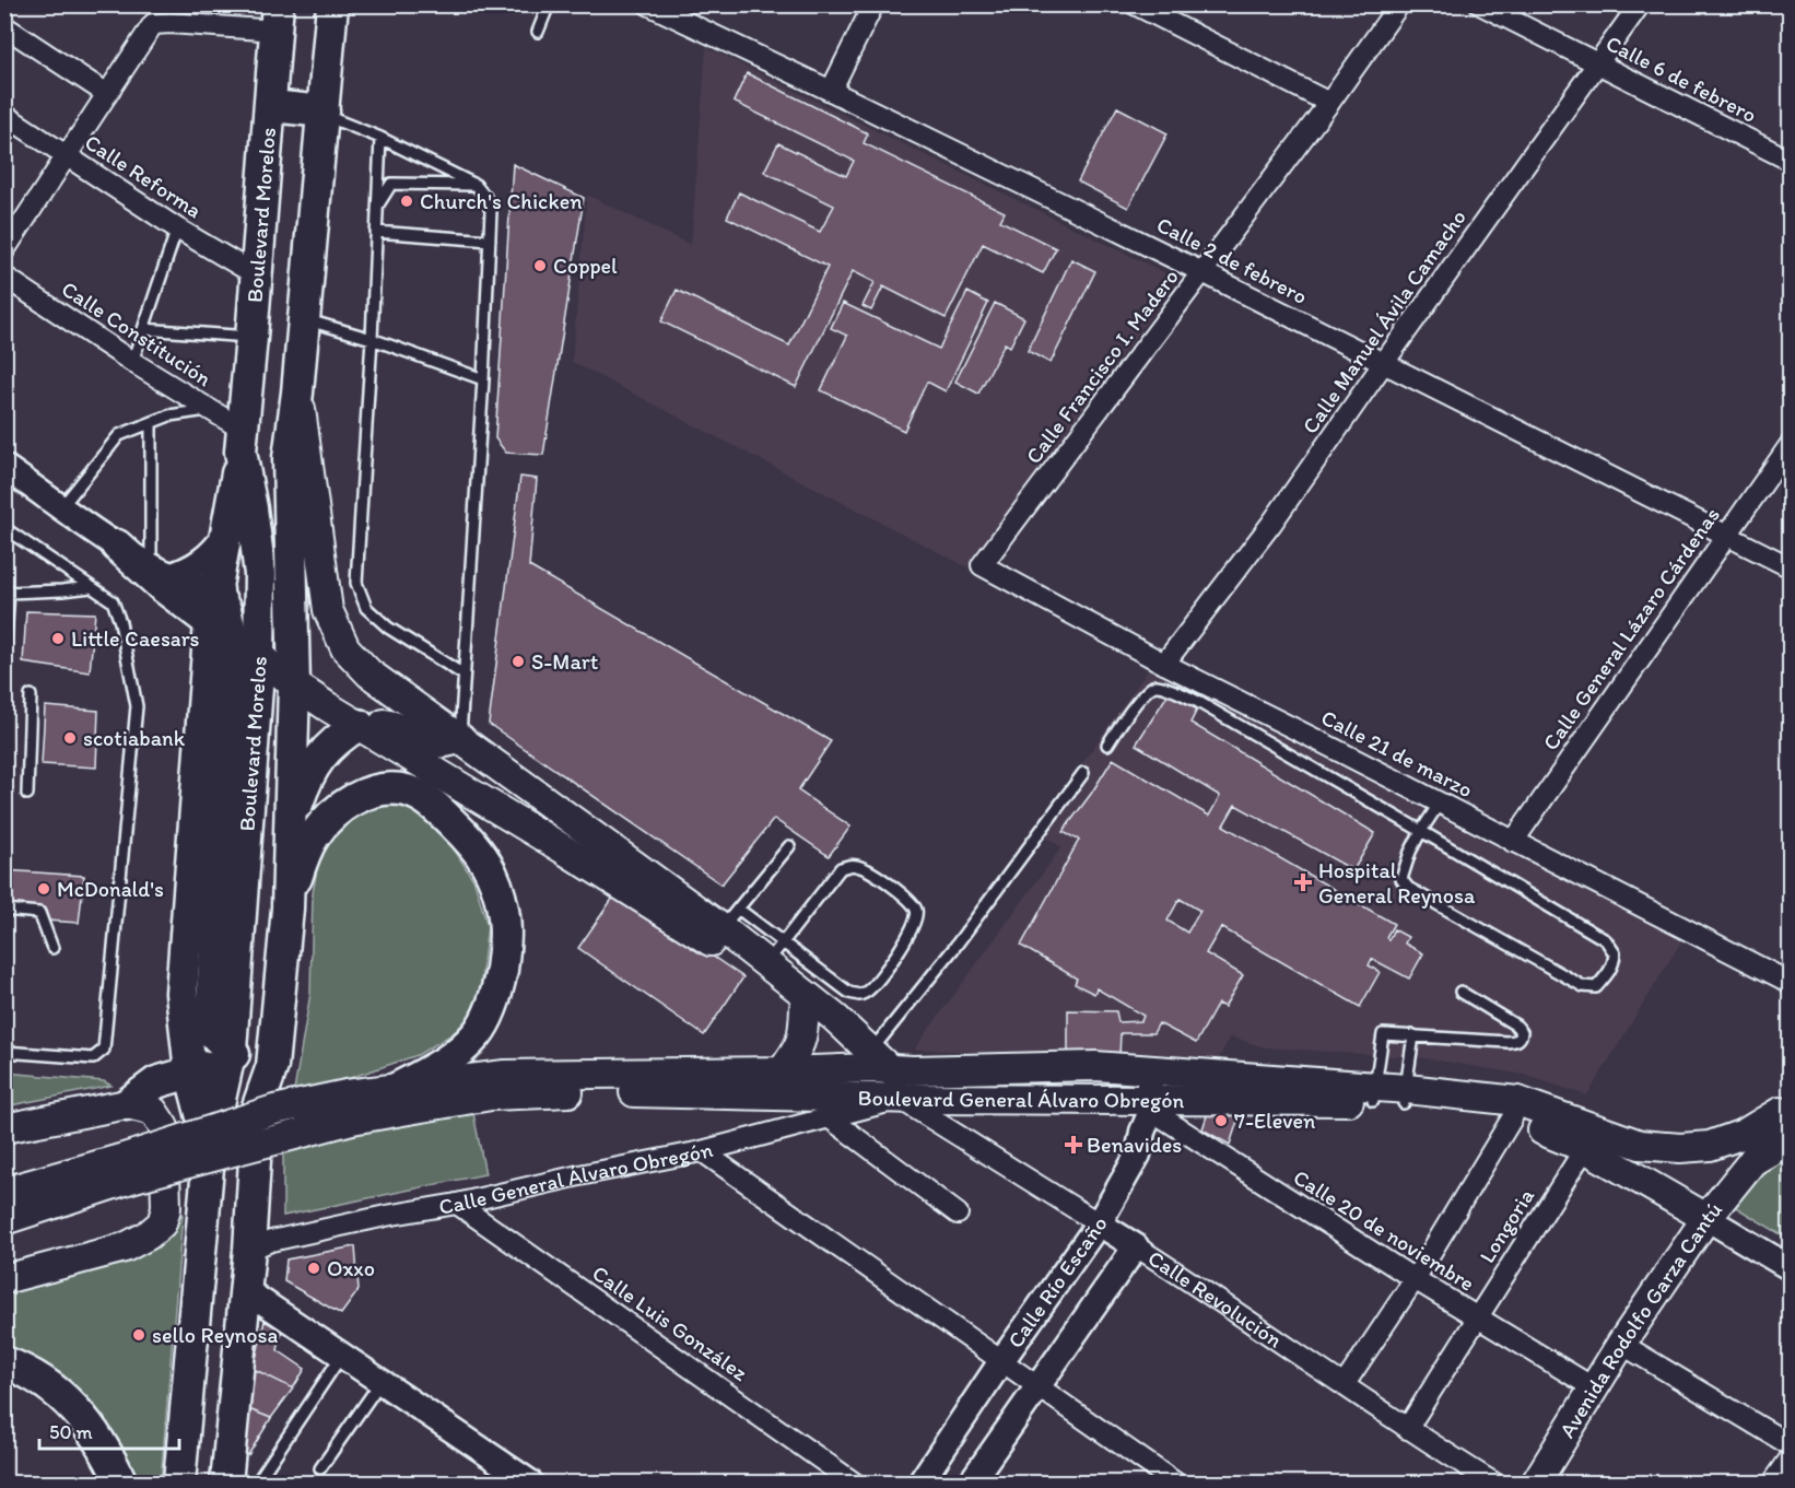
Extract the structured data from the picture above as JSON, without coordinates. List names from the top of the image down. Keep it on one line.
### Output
{"streets":{"main road":["Boulevard Morelos","Boulevard General Álvaro Obregón","Avenida Rodolfo Garza Cantú"],"street":["Calle 6 de febrero","Calle Reforma","Calle 2 de febrero","Calle Manuel Ávila Camacho","Calle Constitución","Calle Francisco I. Madero","Calle General Lázaro Cárdenas","Calle 21 de marzo","Calle General Álvaro Obregón","Longoria","Calle 20 de noviembre","Calle Río Escaño","Calle Revolución","Calle Luis González"]},"crossings":[["Calle 6 de febrero","Calle Manuel Ávila Camacho"],["Calle Reforma","Boulevard Morelos"],["Boulevard Morelos","Calle Constitución"],["Boulevard Morelos","Calle General Álvaro Obregón"],["Calle 2 de febrero","Calle Manuel Ávila Camacho"],["Calle 2 de febrero","Calle Francisco I. Madero"],["Calle 2 de febrero","Calle General Lázaro Cárdenas"],["Calle Manuel Ávila Camacho","Calle 21 de marzo"],["Calle Francisco I. Madero","Calle 21 de marzo"],["Calle General Lázaro Cárdenas","Calle 21 de marzo"],["Boulevard General Álvaro Obregón","Calle General Álvaro Obregón"],["Boulevard General Álvaro Obregón","Longoria"],["Boulevard General Álvaro Obregón","Calle 20 de noviembre"],["Boulevard General Álvaro Obregón","Calle Río Escaño"],["Boulevard General Álvaro Obregón","Calle Revolución"],["Boulevard General Álvaro Obregón","Avenida Rodolfo Garza Cantú"],["Calle General Álvaro Obregón","Calle Revolución"],["Calle General Álvaro Obregón","Calle Luis González"],["Longoria","Calle 20 de noviembre"],["Longoria","Calle Revolución"],["Calle 20 de noviembre","Calle Río Escaño"],["Calle 20 de noviembre","Avenida Rodolfo Garza Cantú"],["Calle Río Escaño","Calle Revolución"]],"places":{"other":["Church's Chicken","Coppel","Little Caesars","S-Mart","scotiabank","McDonald's","7-Eleven","Oxxo","sello Reynosa"],"health":["Hospital General Reynosa","Benavides"]},"scale_bar":"50 m"}
